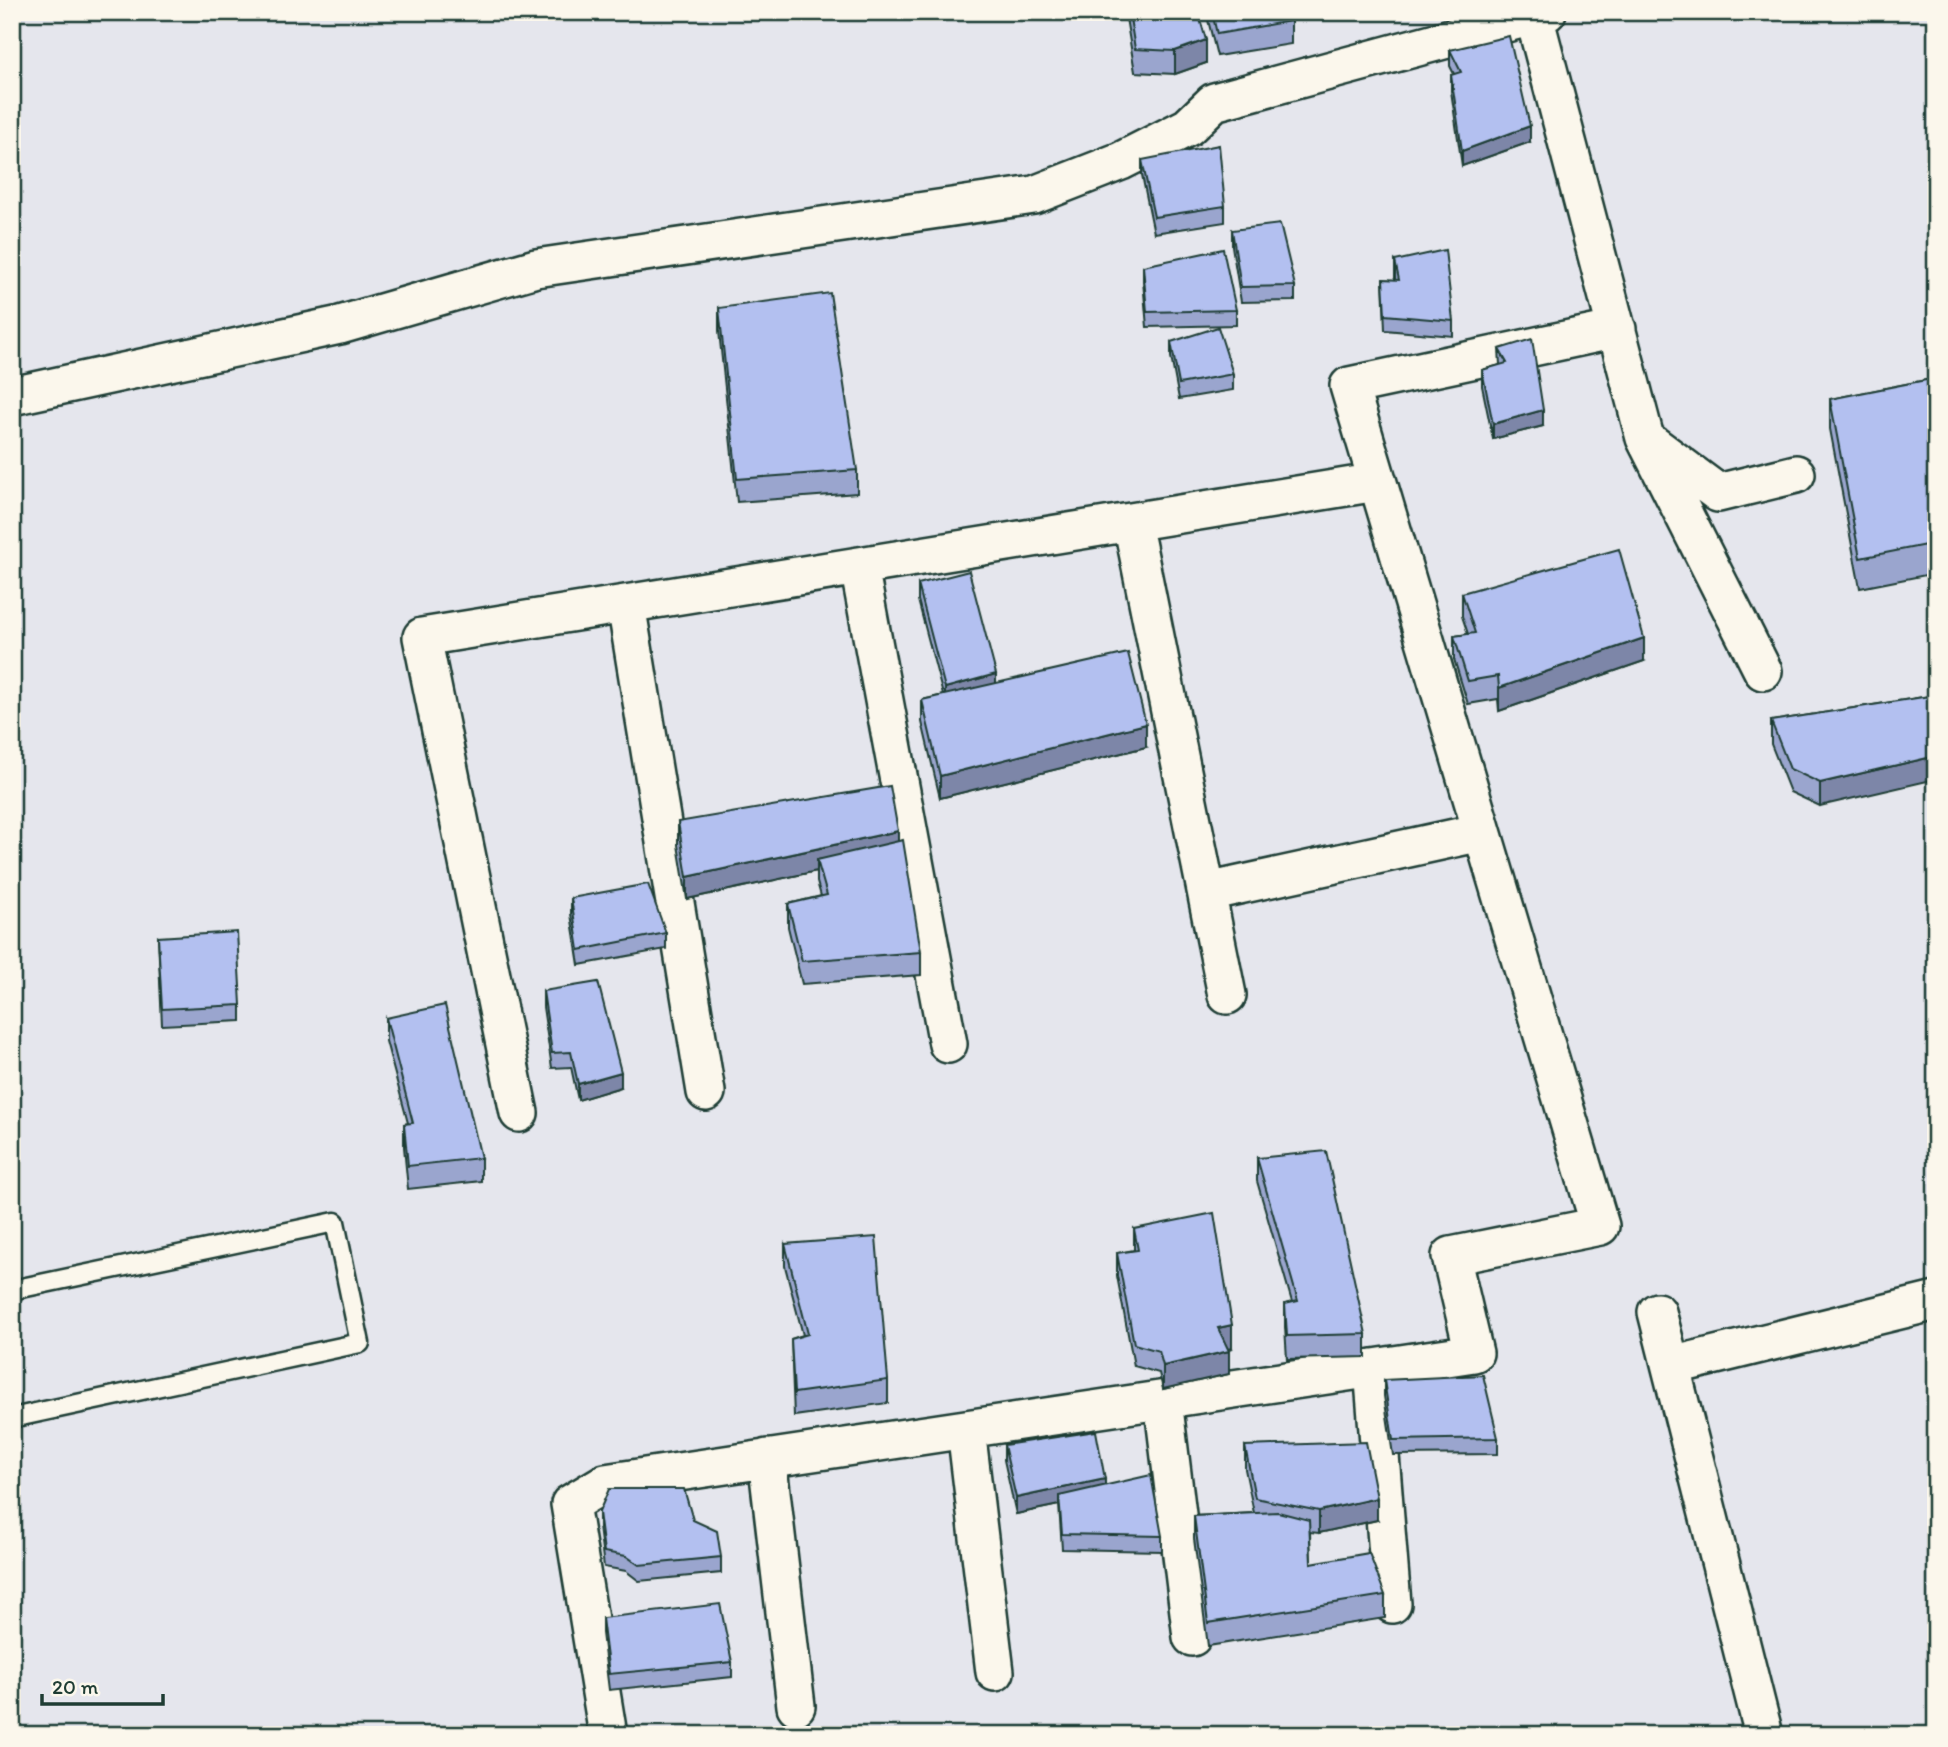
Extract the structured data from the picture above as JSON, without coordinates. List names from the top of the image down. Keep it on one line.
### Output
{"scale_bar":"20 m"}
